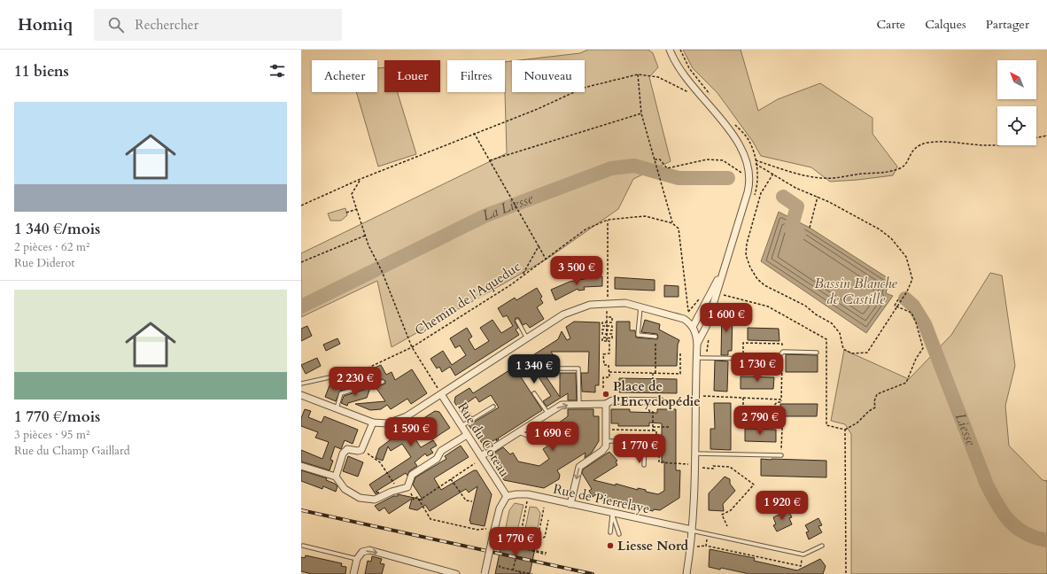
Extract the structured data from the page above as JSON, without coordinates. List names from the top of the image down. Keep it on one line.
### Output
{"streets":{"street":["Rue du Coteau","Rue de Pierrelaye"],"path":["Chemin de l'Aqueduc"]},"crossings":[["Rue du Coteau","Rue de Pierrelaye"]],"water":["La Liesse","Bassin Blanche de Castille","Liesse"],"places":["Place de l'Encyclopédie","Liesse Nord"],"north":"top left","page":{"header":"Homiq","search":"Rechercher","nav":["Carte","Calques","Partager"],"heading":"11 biens","chip":["Acheter","Louer","Filtres","Nouveau"],"list":[{"name":"1 340 €/mois","note":"2 pièces · 62 m² · Rue Diderot"},{"name":"1 770 €/mois","note":"3 pièces · 95 m² · Rue du Champ Gaillard"}],"price":["3 500 €","1 600 €","1 730 €","1 340 €","2 230 €","2 790 €","1 590 €","1 690 €","1 770 €","1 920 €","1 770 €"]}}
